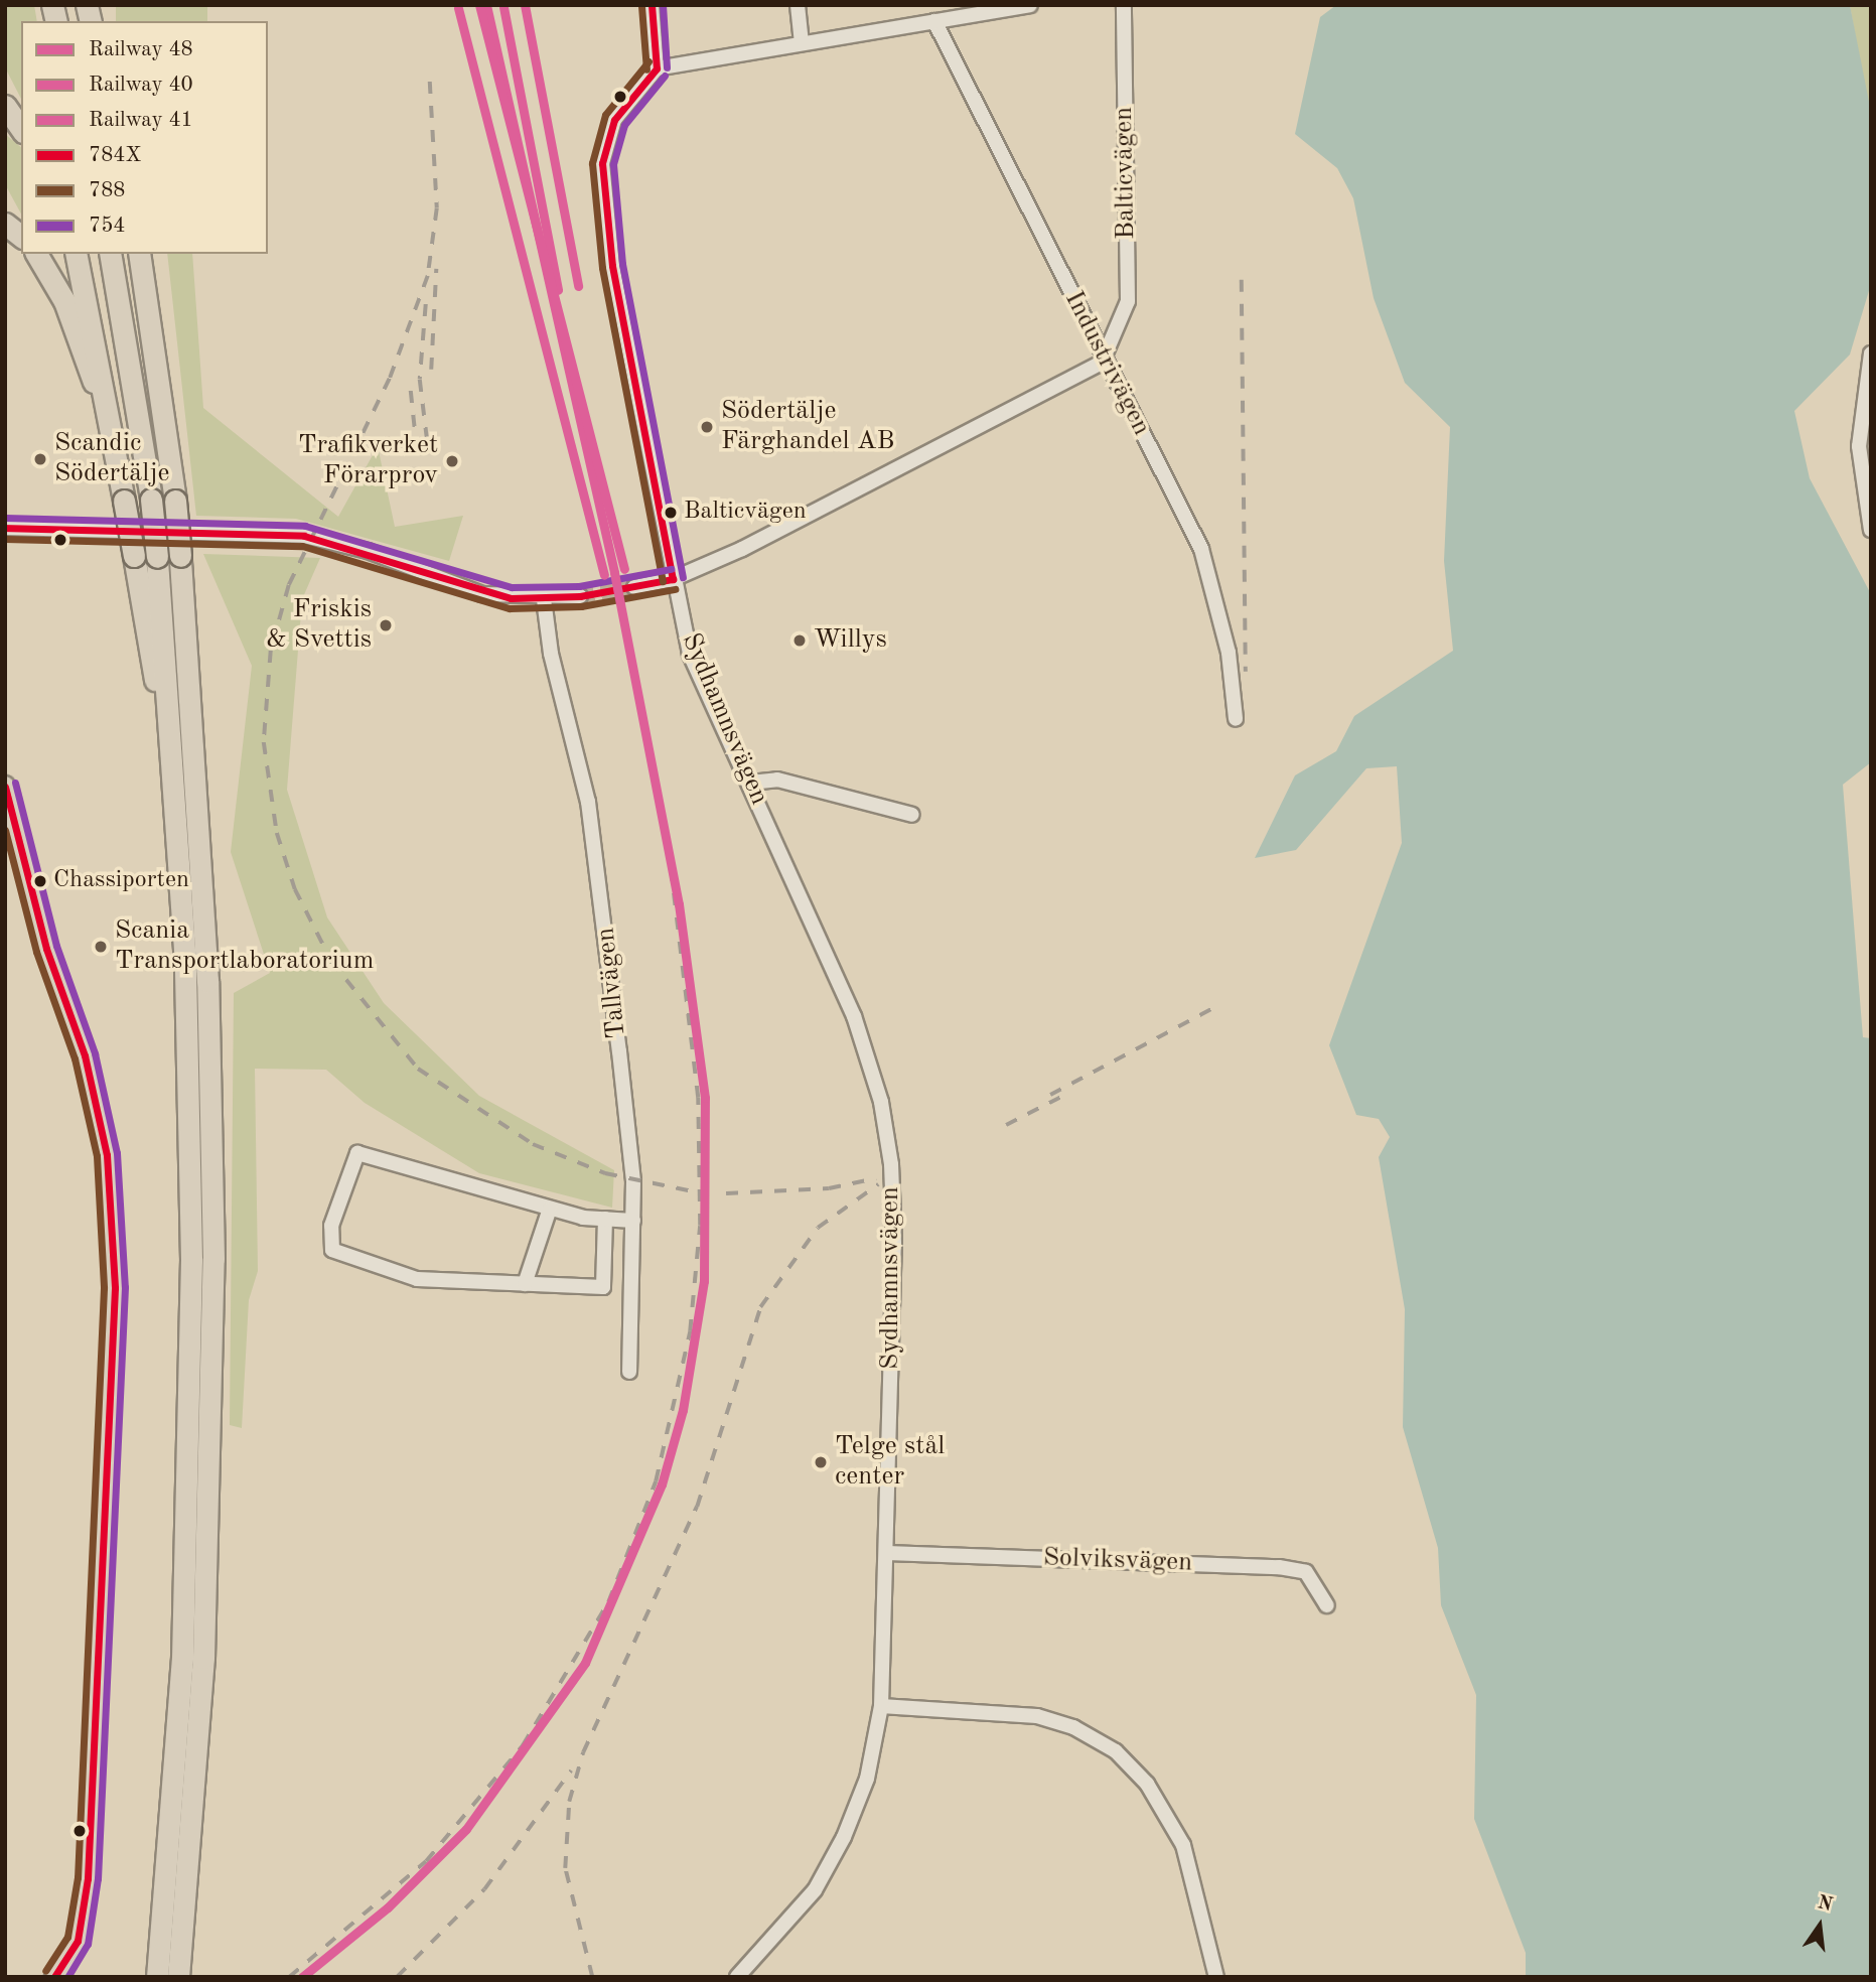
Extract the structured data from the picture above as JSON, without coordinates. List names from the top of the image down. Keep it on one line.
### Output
{"streets":{"street":["Balticvägen","Industrivägen","Sydhamnsvägen","Tallvägen","Solviksvägen"]},"crossings":[["Balticvägen","Industrivägen"],["Sydhamnsvägen","Solviksvägen"]],"places":["Södertälje Färghandel AB","Scandic Södertälje","Trafikverket Förarprov","Balticvägen","Friskis & Svettis","Willys","Chassiporten","Scania Transportlaboratorium","Telge stål center"],"lines":["rail line 48","rail line 41","transit line 784X","transit line 754","transit line 788","rail line 40"],"legend":["Railway 48","Railway 40","Railway 41","784X","788","754"],"north":"top"}
